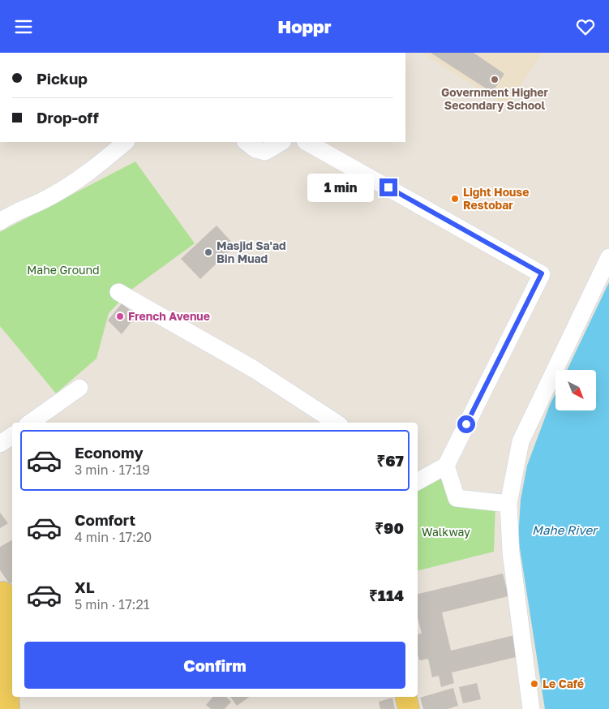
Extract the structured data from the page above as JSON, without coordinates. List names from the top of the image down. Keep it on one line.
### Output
{"water":["Mahe River"],"parks":["Mahe Ground","Walkway"],"places":["Government Higher Secondary School","Light House Restobar","Masjid Sa'ad Bin Muad","French Avenue","Le Café"],"north":"bottom right","page":{"header":"Hoppr","banner":["Pickup","Drop-off"],"bubble":"1 min","list":[{"name":"Economy","note":"3 min · 17:19","value":"₹67"},{"name":"Comfort","note":"4 min · 17:20","value":"₹90"},{"name":"XL","note":"5 min · 17:21","value":"₹114"}],"buttons":"Confirm"}}
